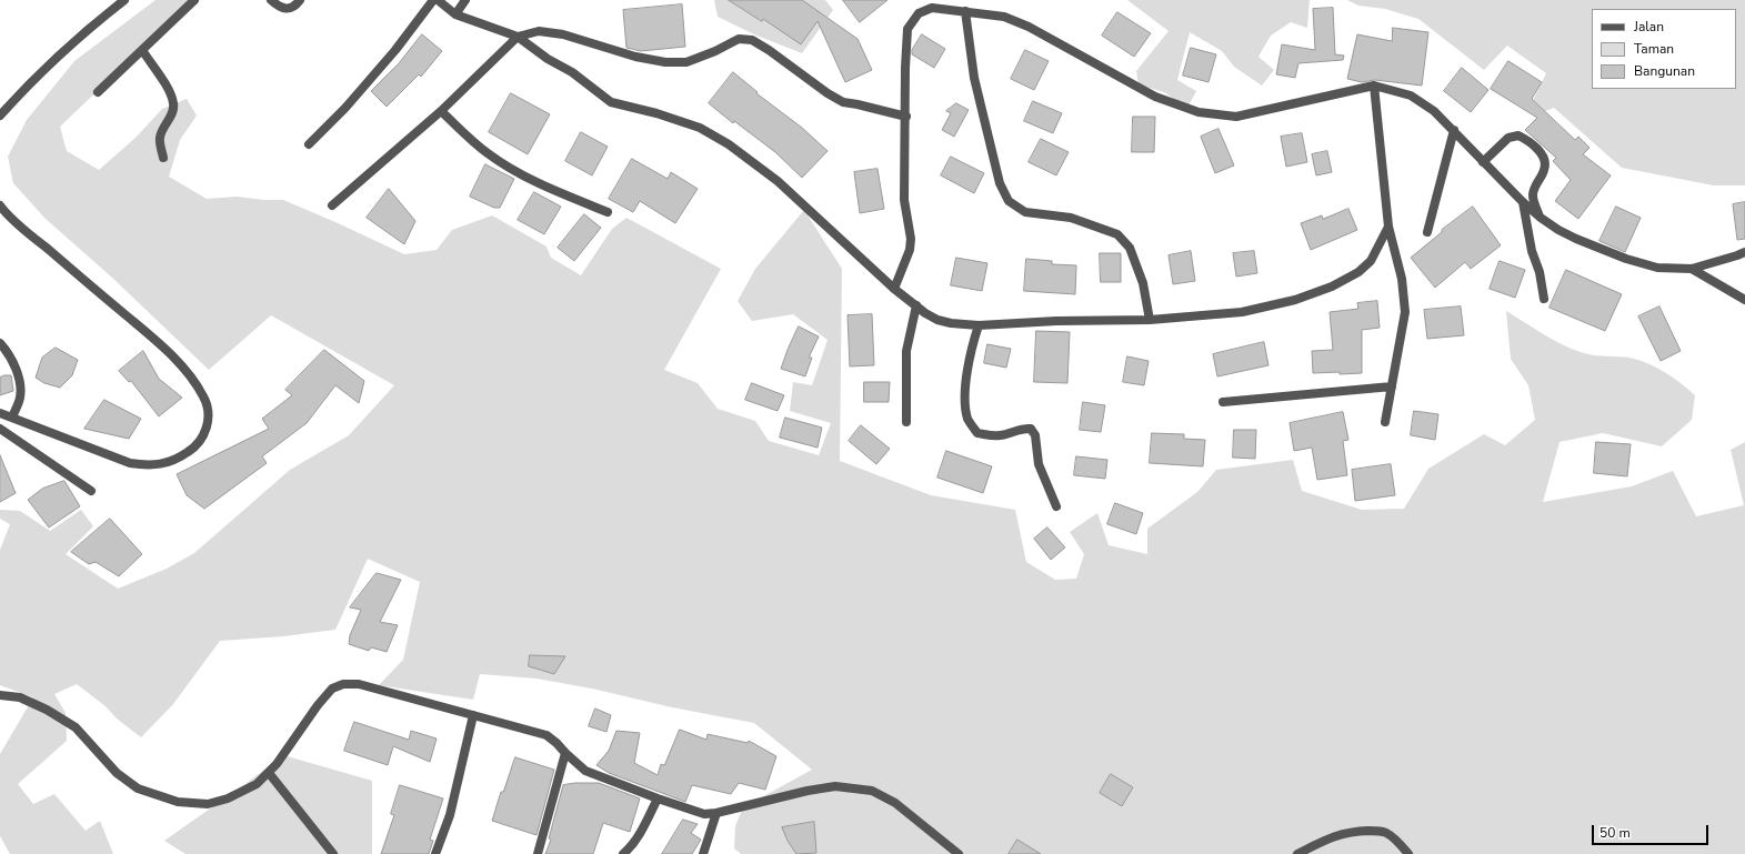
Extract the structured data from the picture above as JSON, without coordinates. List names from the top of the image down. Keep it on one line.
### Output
{"legend":["Jalan","Taman","Bangunan"],"scale_bar":"50 m"}
